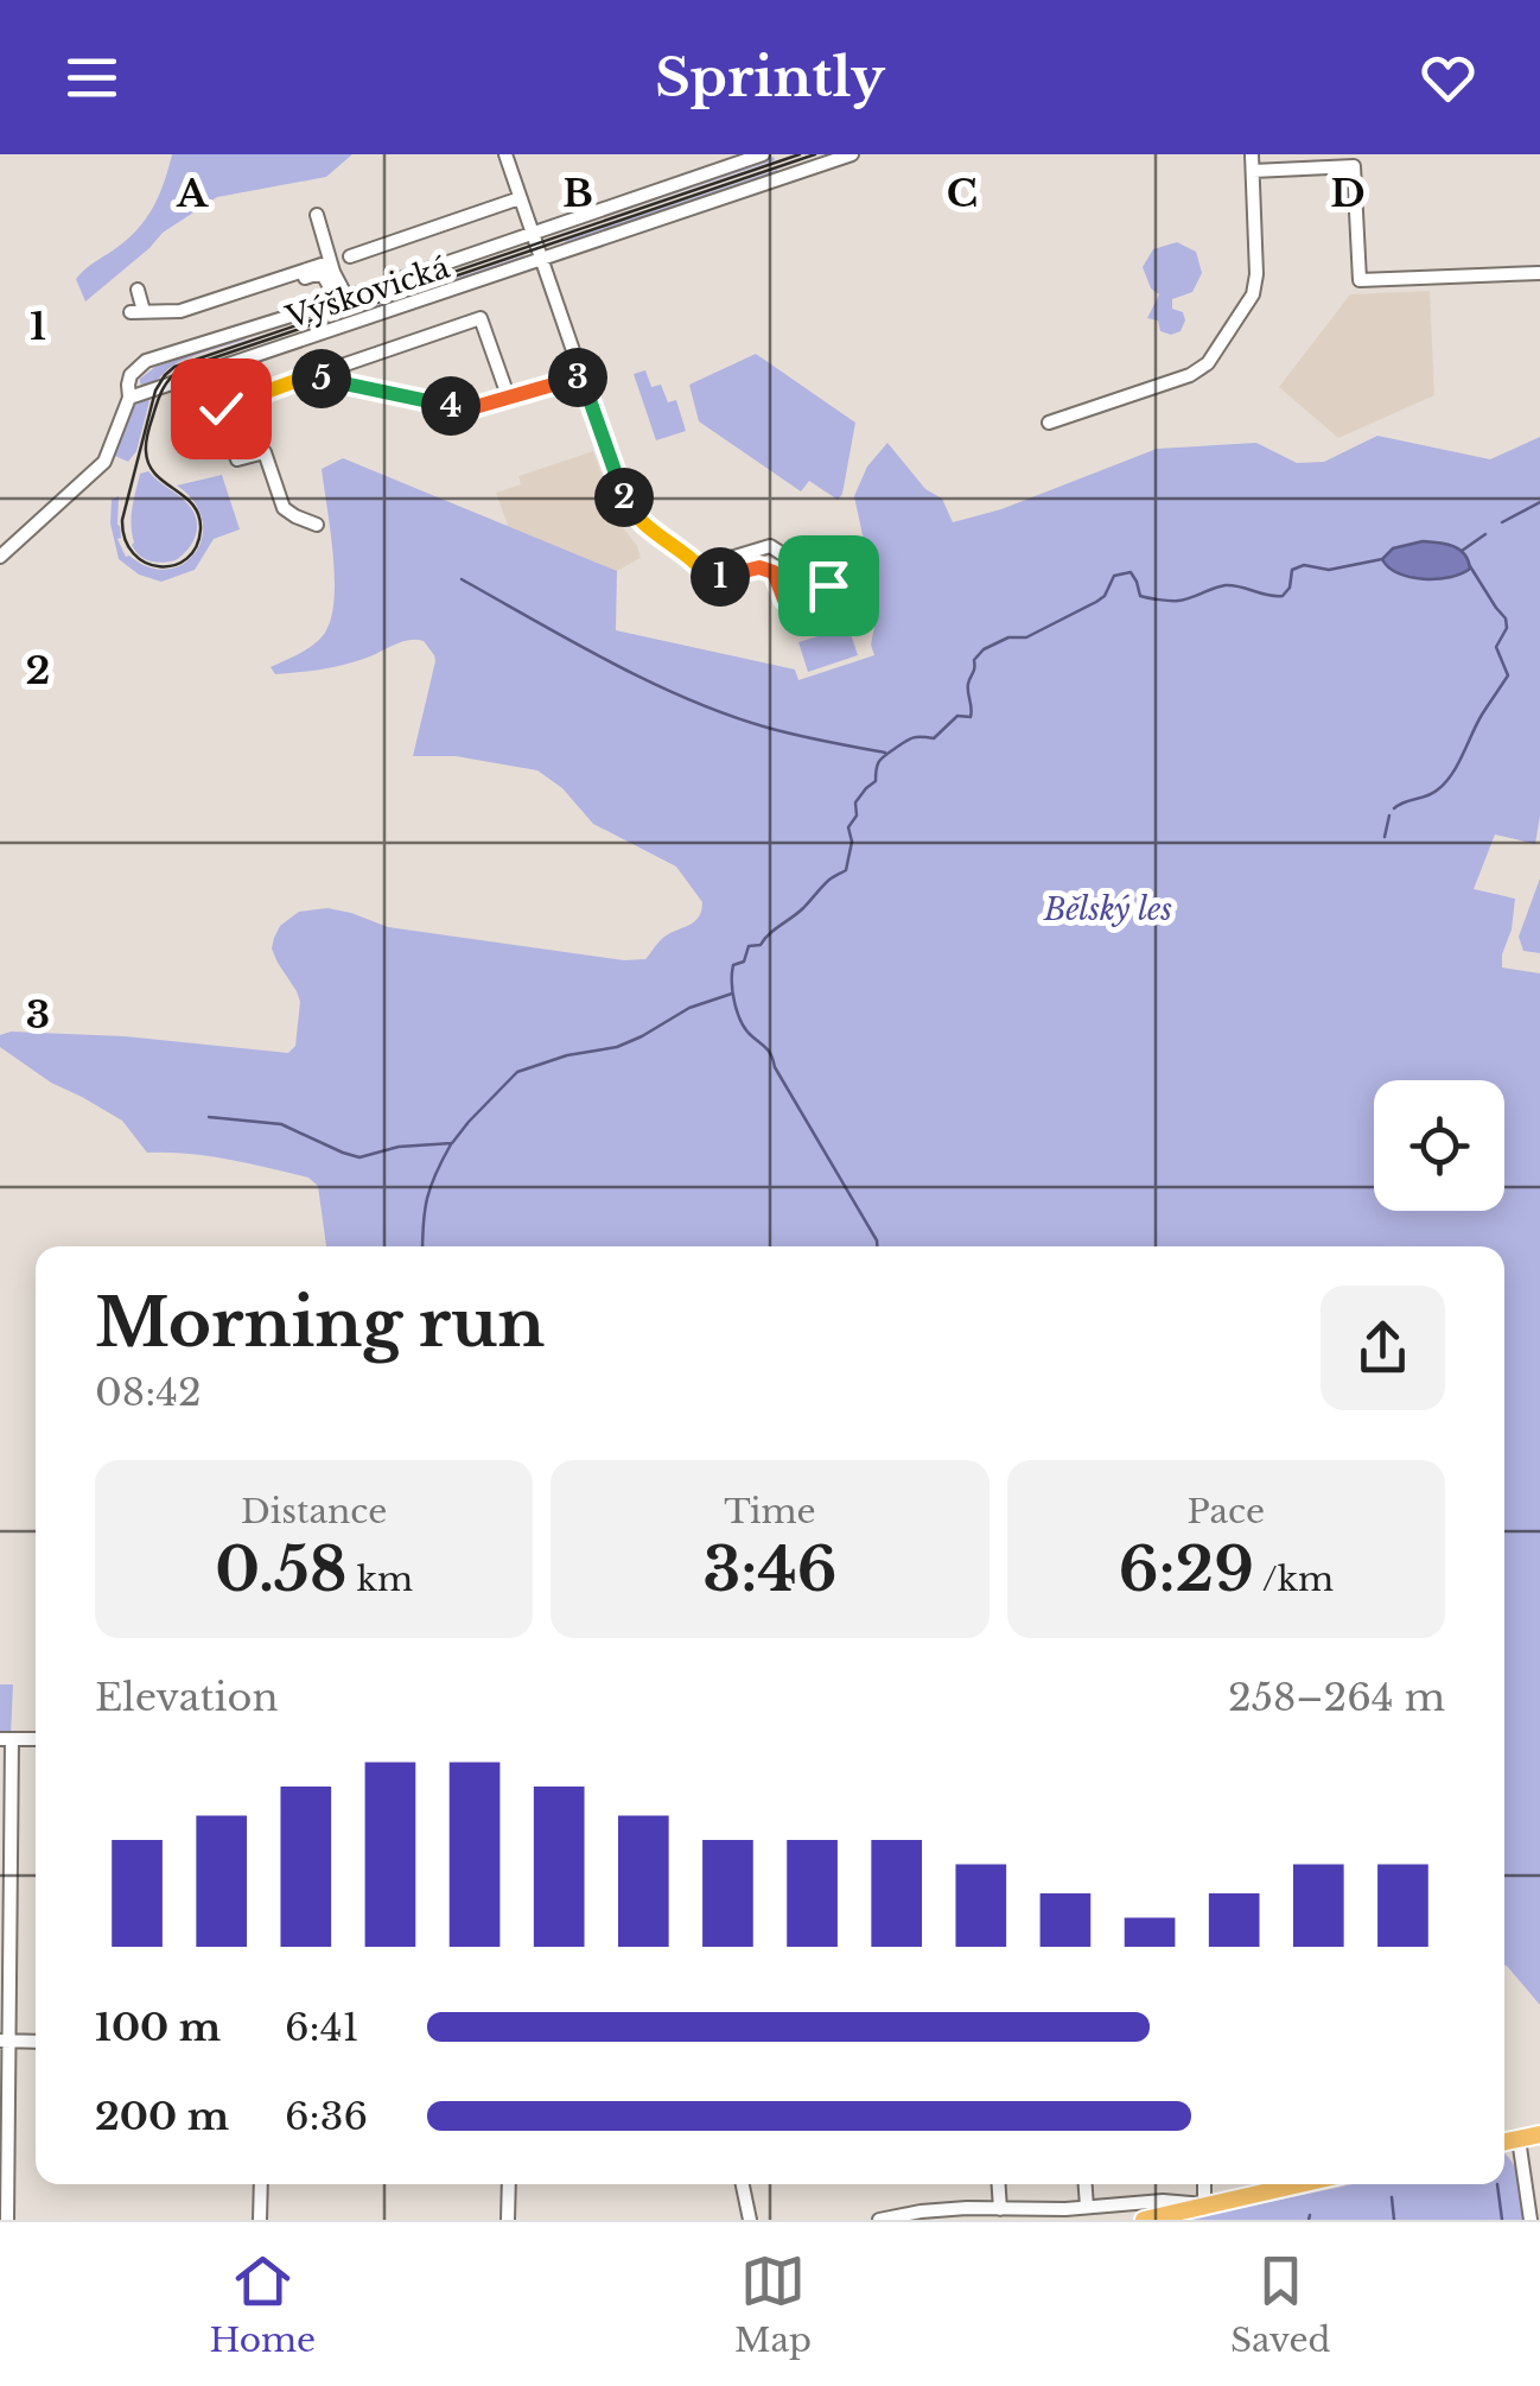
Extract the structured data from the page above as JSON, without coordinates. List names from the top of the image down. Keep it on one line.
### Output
{"streets":{"street":["Výškovická"]},"parks":["Bělský les"],"page":{"header":"Sprintly","pins":["3","5","4","2","1"],"heading":["Morning run","08:42"],"stats":[["Distance","0.58 km"],["Time","3:46"],["Pace","6:29 /km"]],"chart":["Elevation","258–264 m"],"list":[{"name":"100 m","note":"6:41"},{"name":"200 m","note":"6:36"}],"tabs":["Home","Map","Saved"]},"grid":{"columns":["A","B","C","D"],"rows":["1","2","3"]}}
